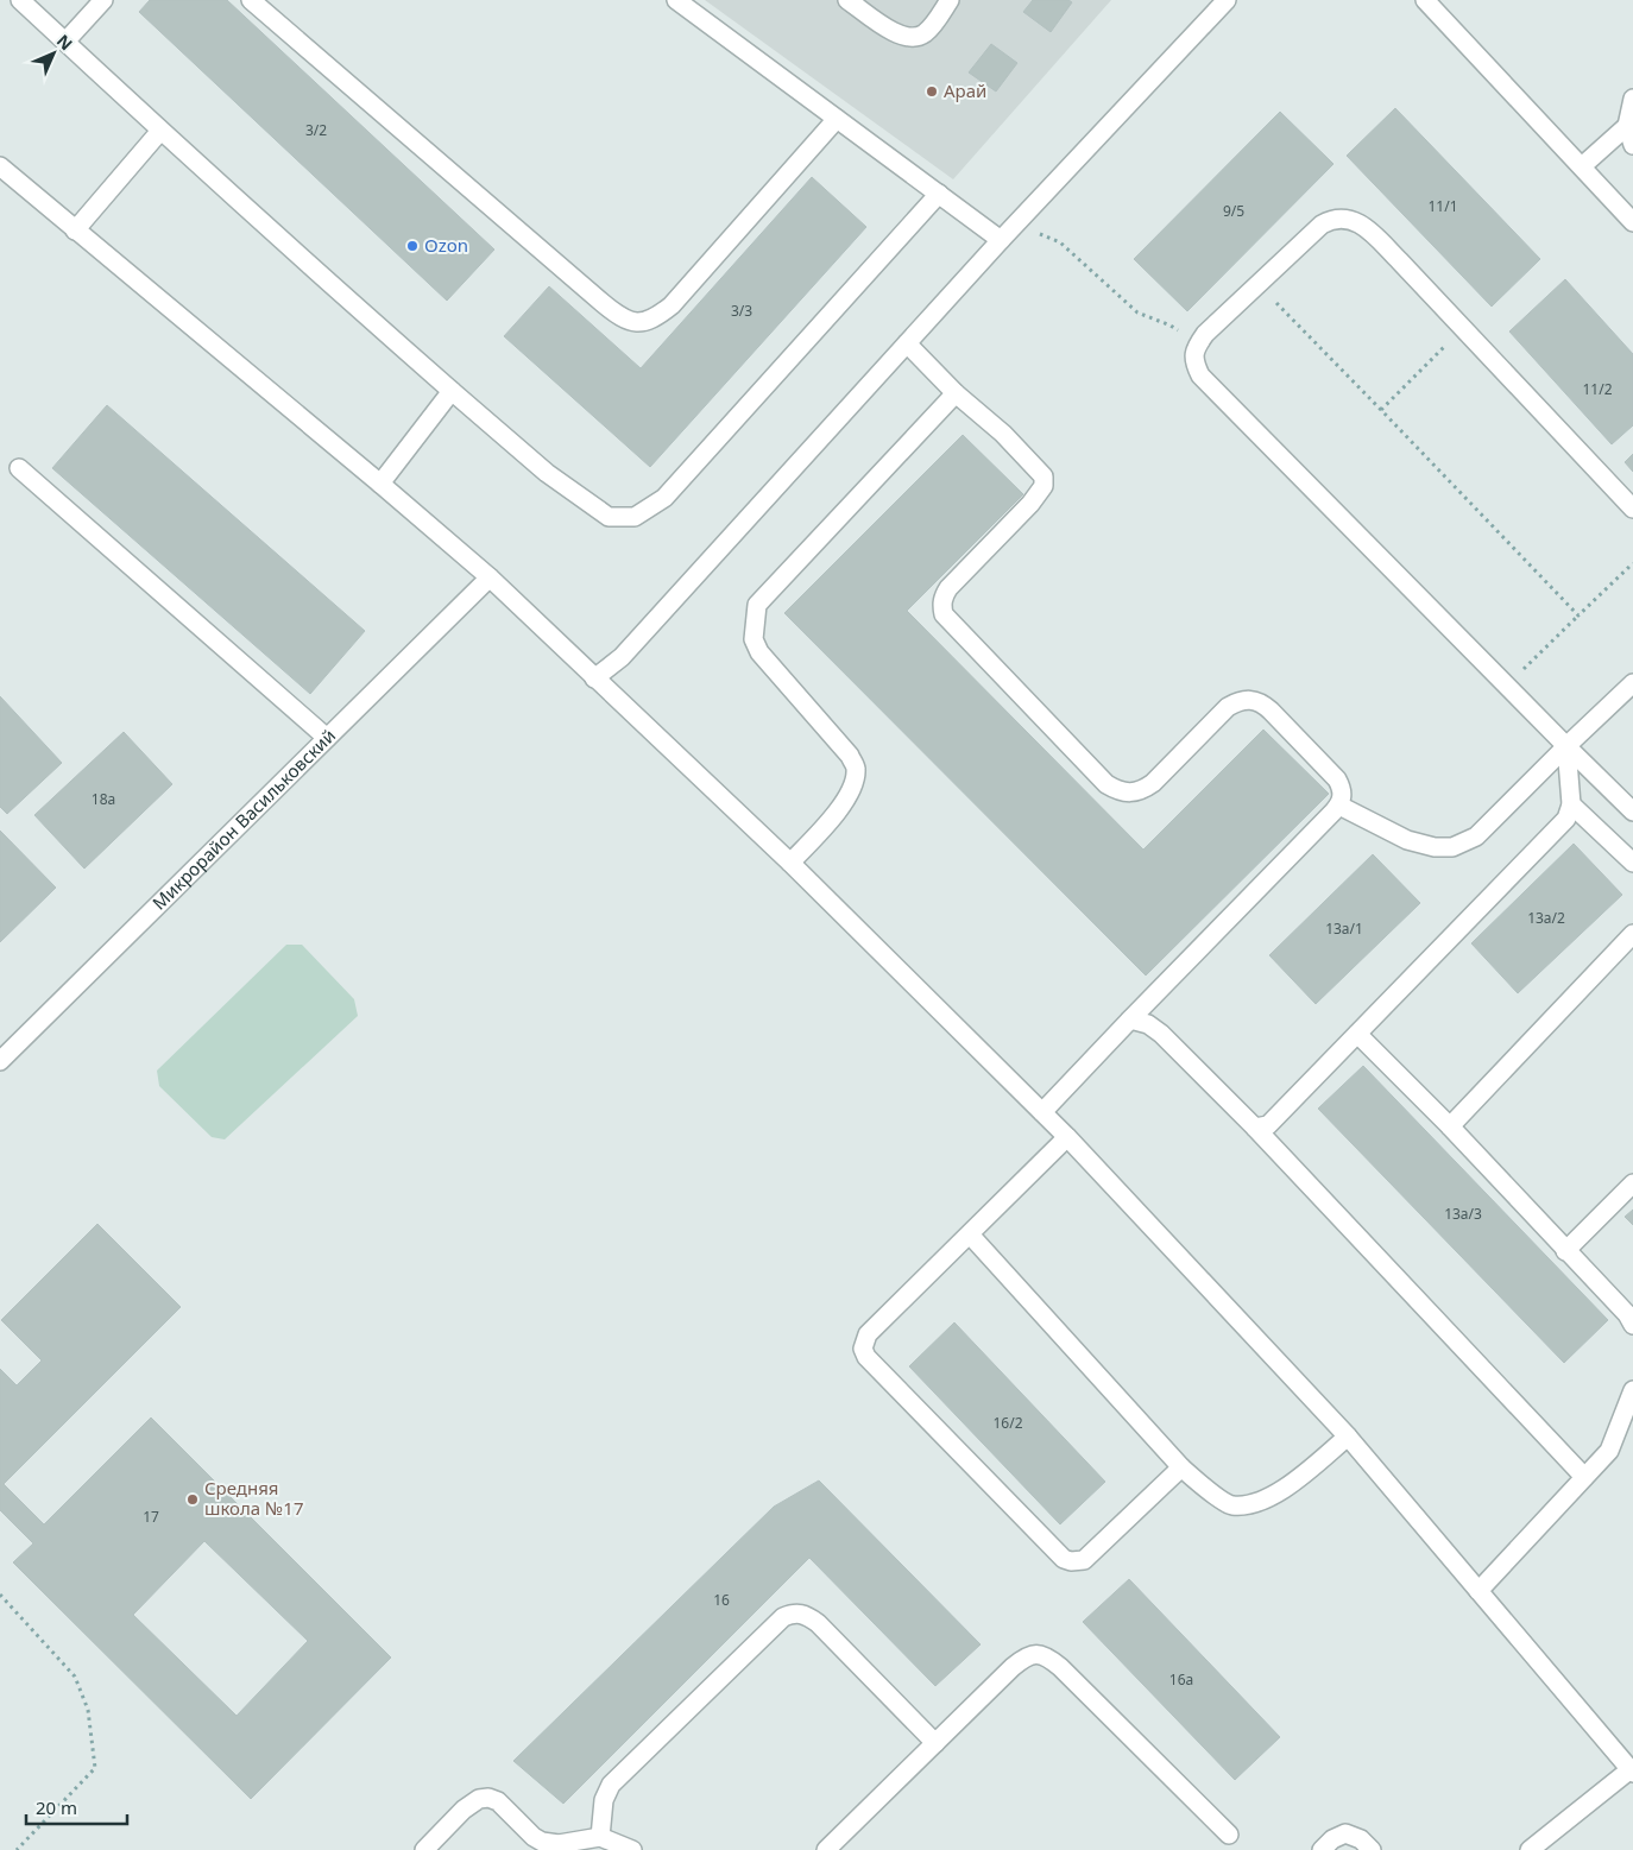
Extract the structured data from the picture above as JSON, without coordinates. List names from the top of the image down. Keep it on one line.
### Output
{"streets":{"street":["Микрорайон Васильковский"]},"places":["Арай","Ozon","Средняя школа №17"],"house_numbers":["3/2","11/1","9/5","3/3","11/2","18а","13а/2","13а/1","13а/3","16/2","17","16","16а"],"scale_bar":"20 m","north":"top right"}
